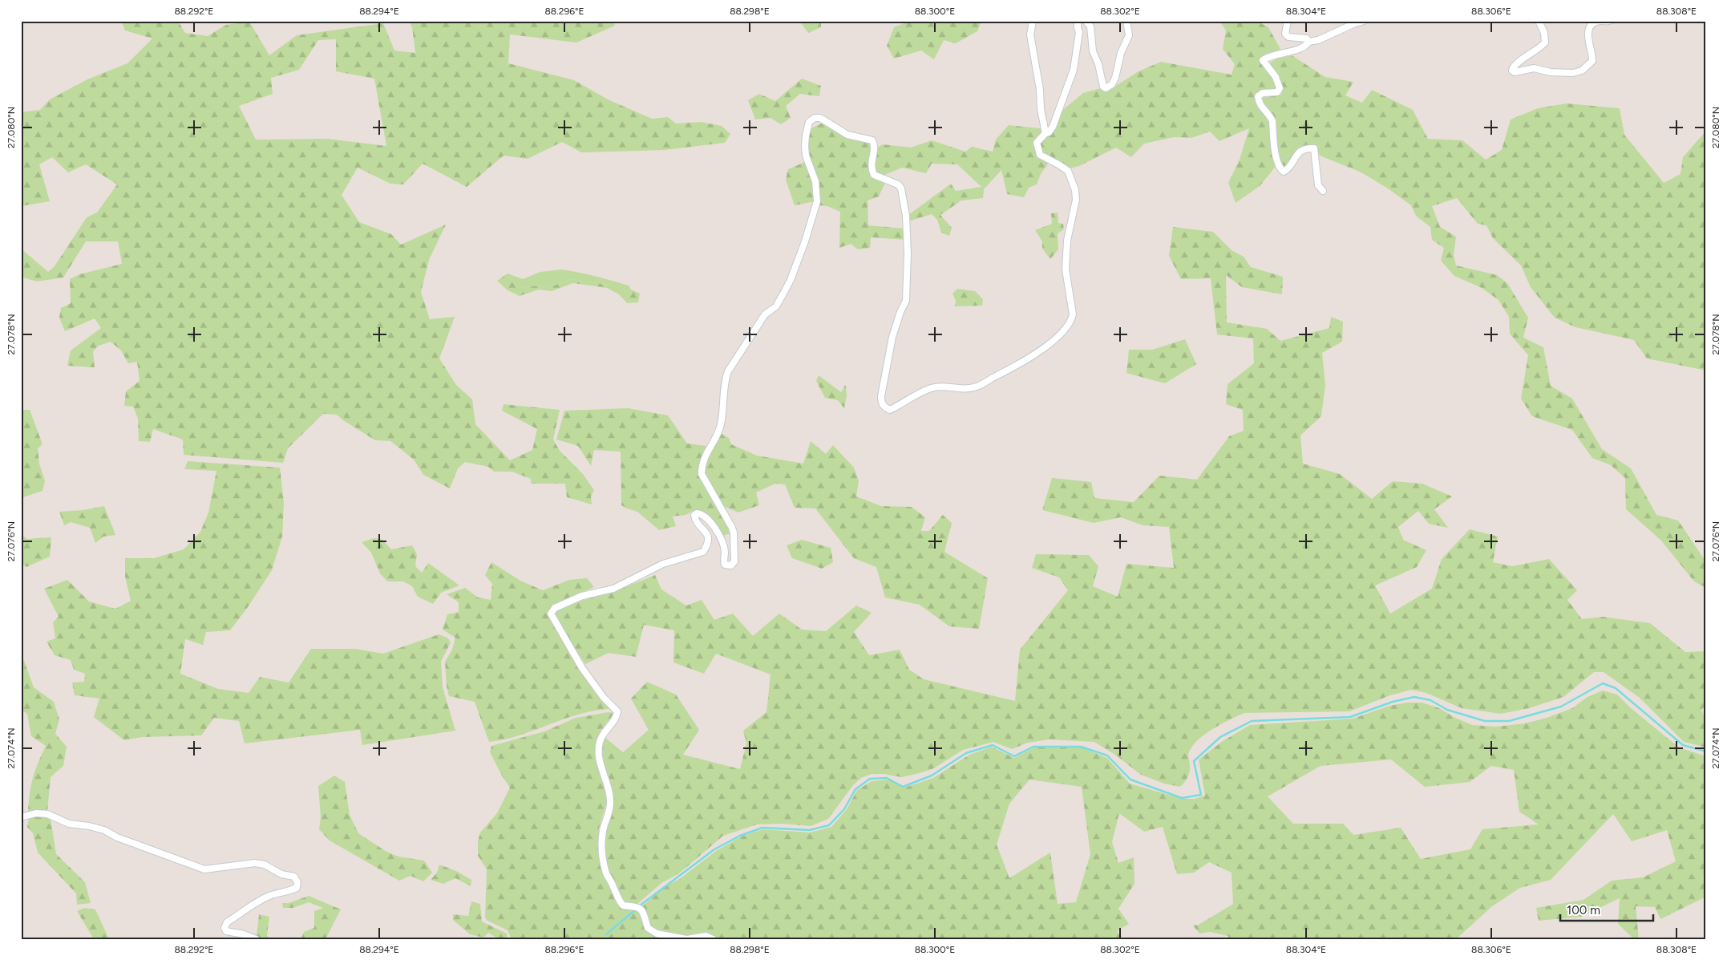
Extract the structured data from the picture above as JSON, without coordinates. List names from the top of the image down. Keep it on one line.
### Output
{"scale_bar":"100 m","coordinates":["88.292°E","88.294°E","88.296°E","88.298°E","88.300°E","88.302°E","88.304°E","88.306°E","88.308°E","27.080°N","27.078°N","27.076°N","27.074°N"]}
